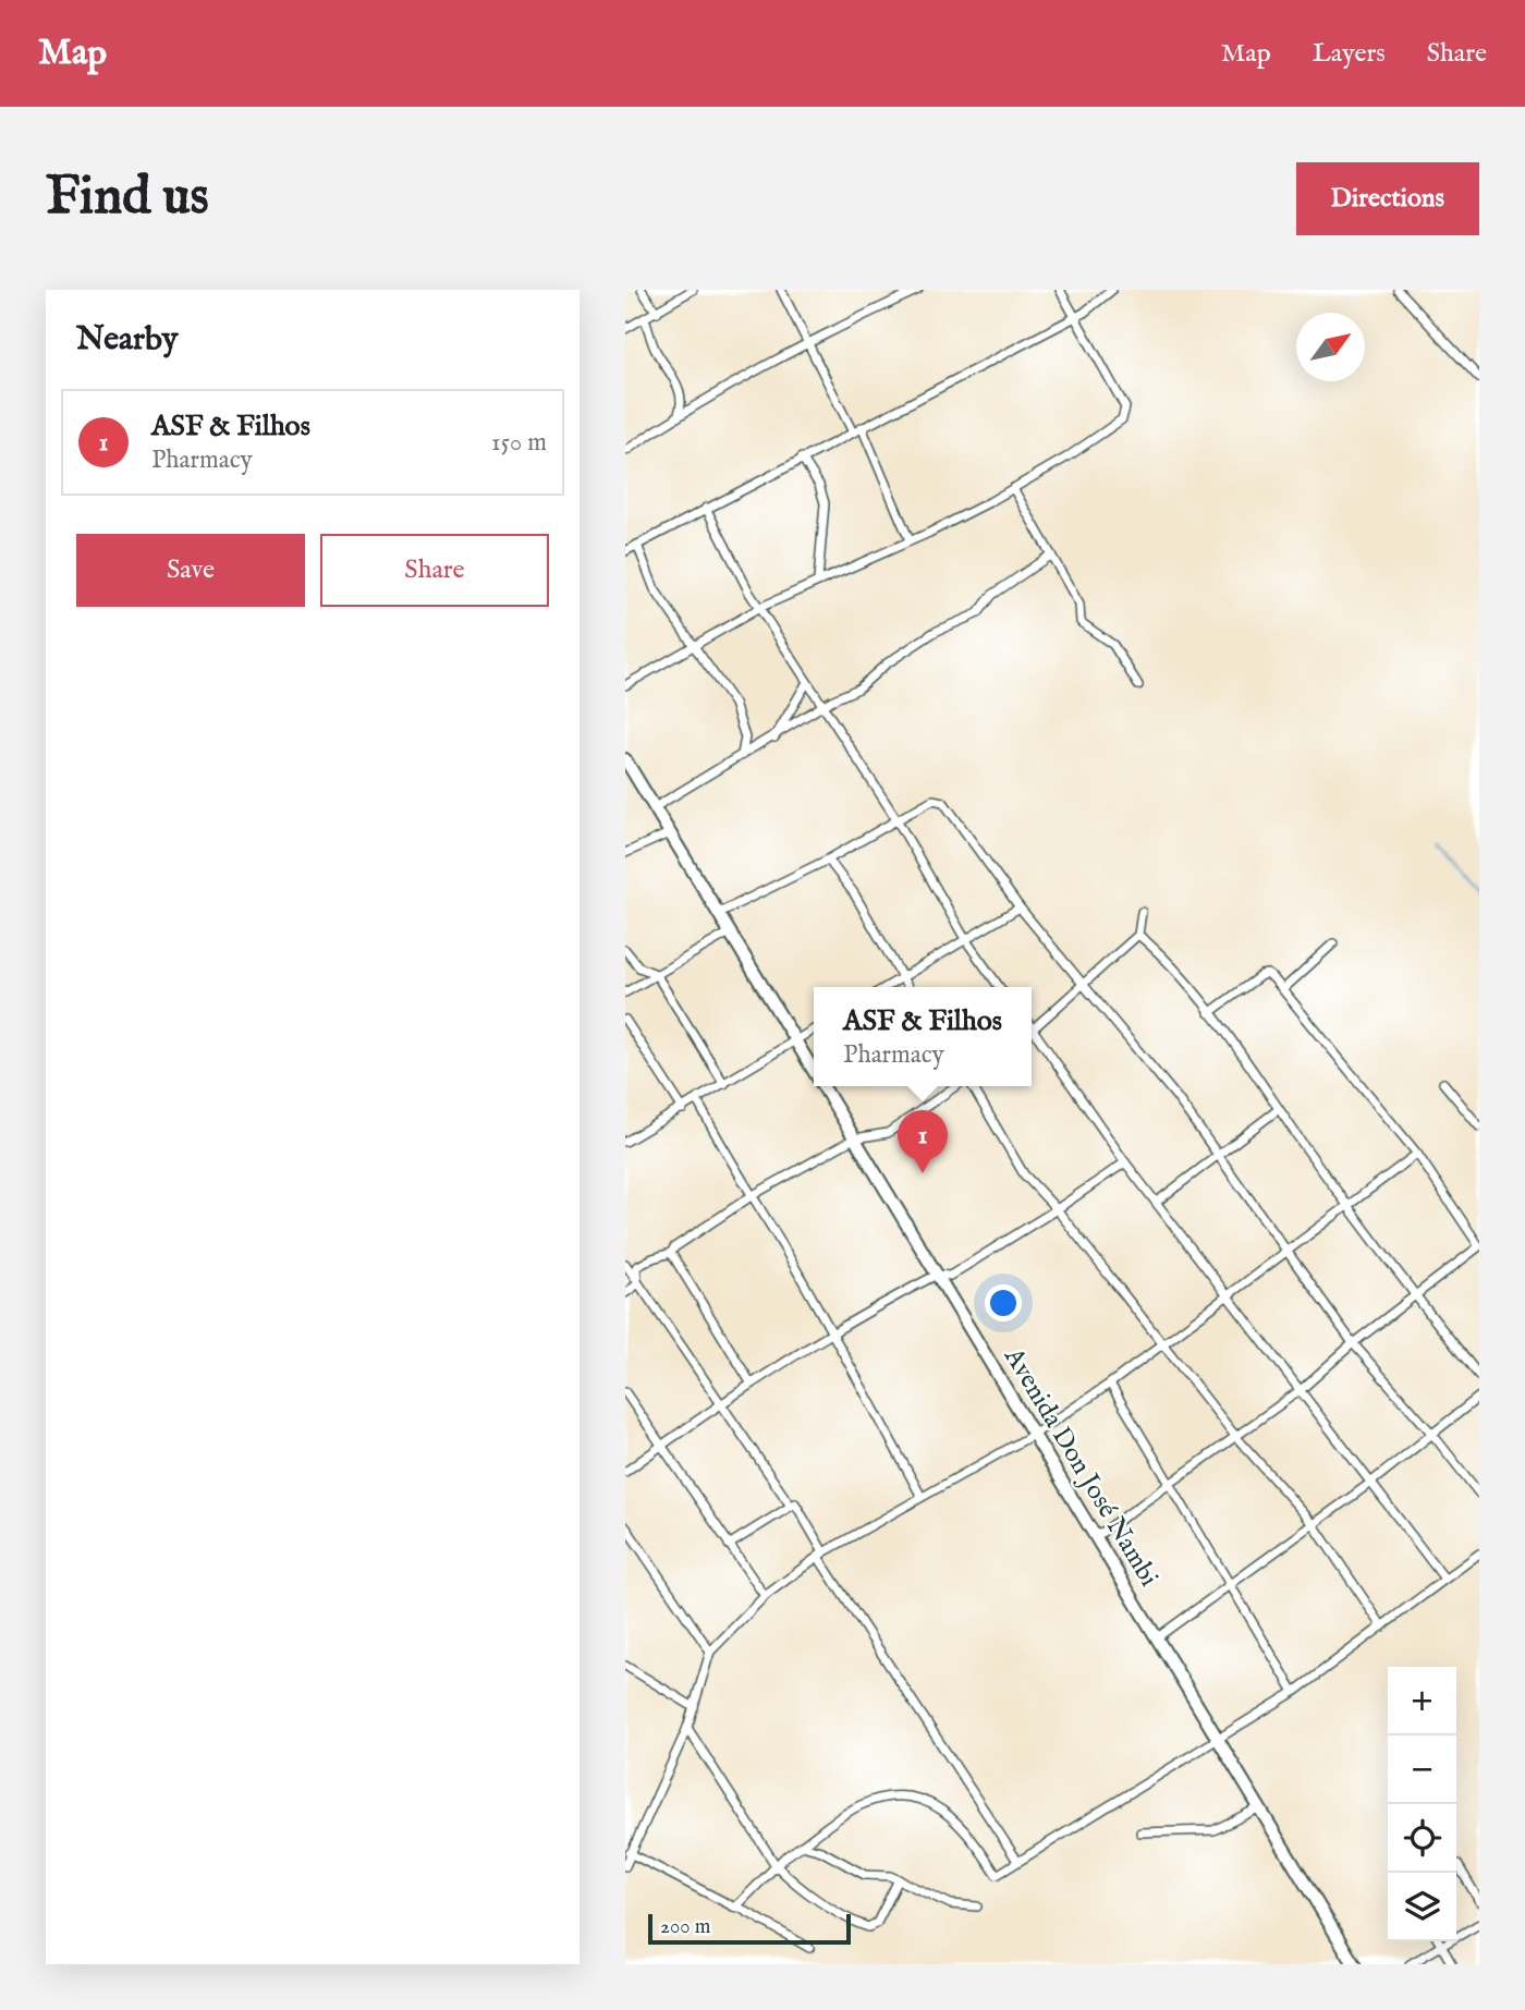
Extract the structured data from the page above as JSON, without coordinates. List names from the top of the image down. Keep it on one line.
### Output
{"streets":{"street":["Avenida Don José Nambi"]},"scale_bar":"200 m","north":"top right","page":{"header":"Map","nav":["Map","Layers","Share"],"buttons":["Directions",["Save","Share"]],"title":"Find us","heading":"Nearby","list":[{"mark":"1","name":"ASF & Filhos","note":"Pharmacy","value":"150 m"}],"popup":["ASF & Filhos","Pharmacy"],"pins":"1","map_buttons":["+","−"],"scale":"200 m"}}
